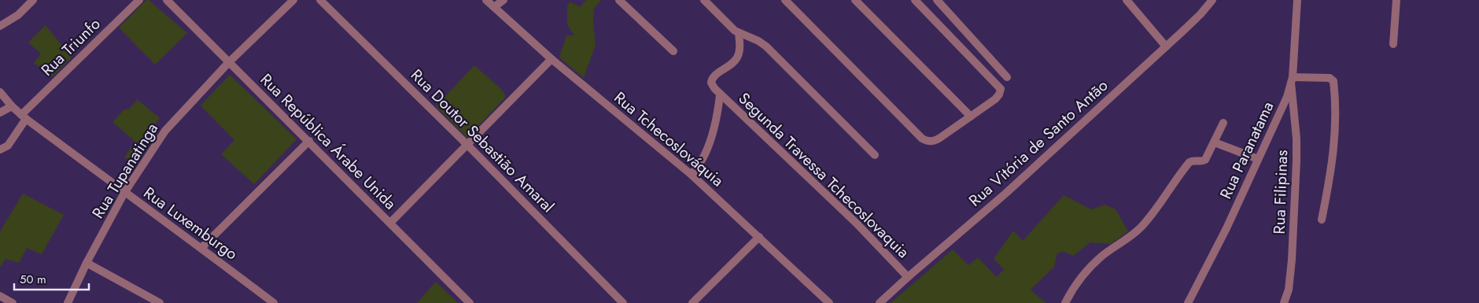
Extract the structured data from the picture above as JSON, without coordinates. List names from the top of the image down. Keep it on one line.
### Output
{"streets":{"street":["Rua Triunfo","Rua Tchecoslováquia","Rua Doutor Sebastião Amaral","Rua República Árabe Unida","Rua Vitória de Santo Antão","Rua Paranatama","Rua Tupanatinga","Segunda Travessa Tchecoslovaquia","Rua Filipinas","Rua Luxemburgo"]},"crossings":[["Rua Triunfo","Rua Luxemburgo"],["Rua República Árabe Unida","Rua Tupanatinga"],["Rua Vitória de Santo Antão","Segunda Travessa Tchecoslovaquia"],["Rua Paranatama","Rua Filipinas"],["Rua Tupanatinga","Rua Luxemburgo"]],"scale_bar":"50 m"}
